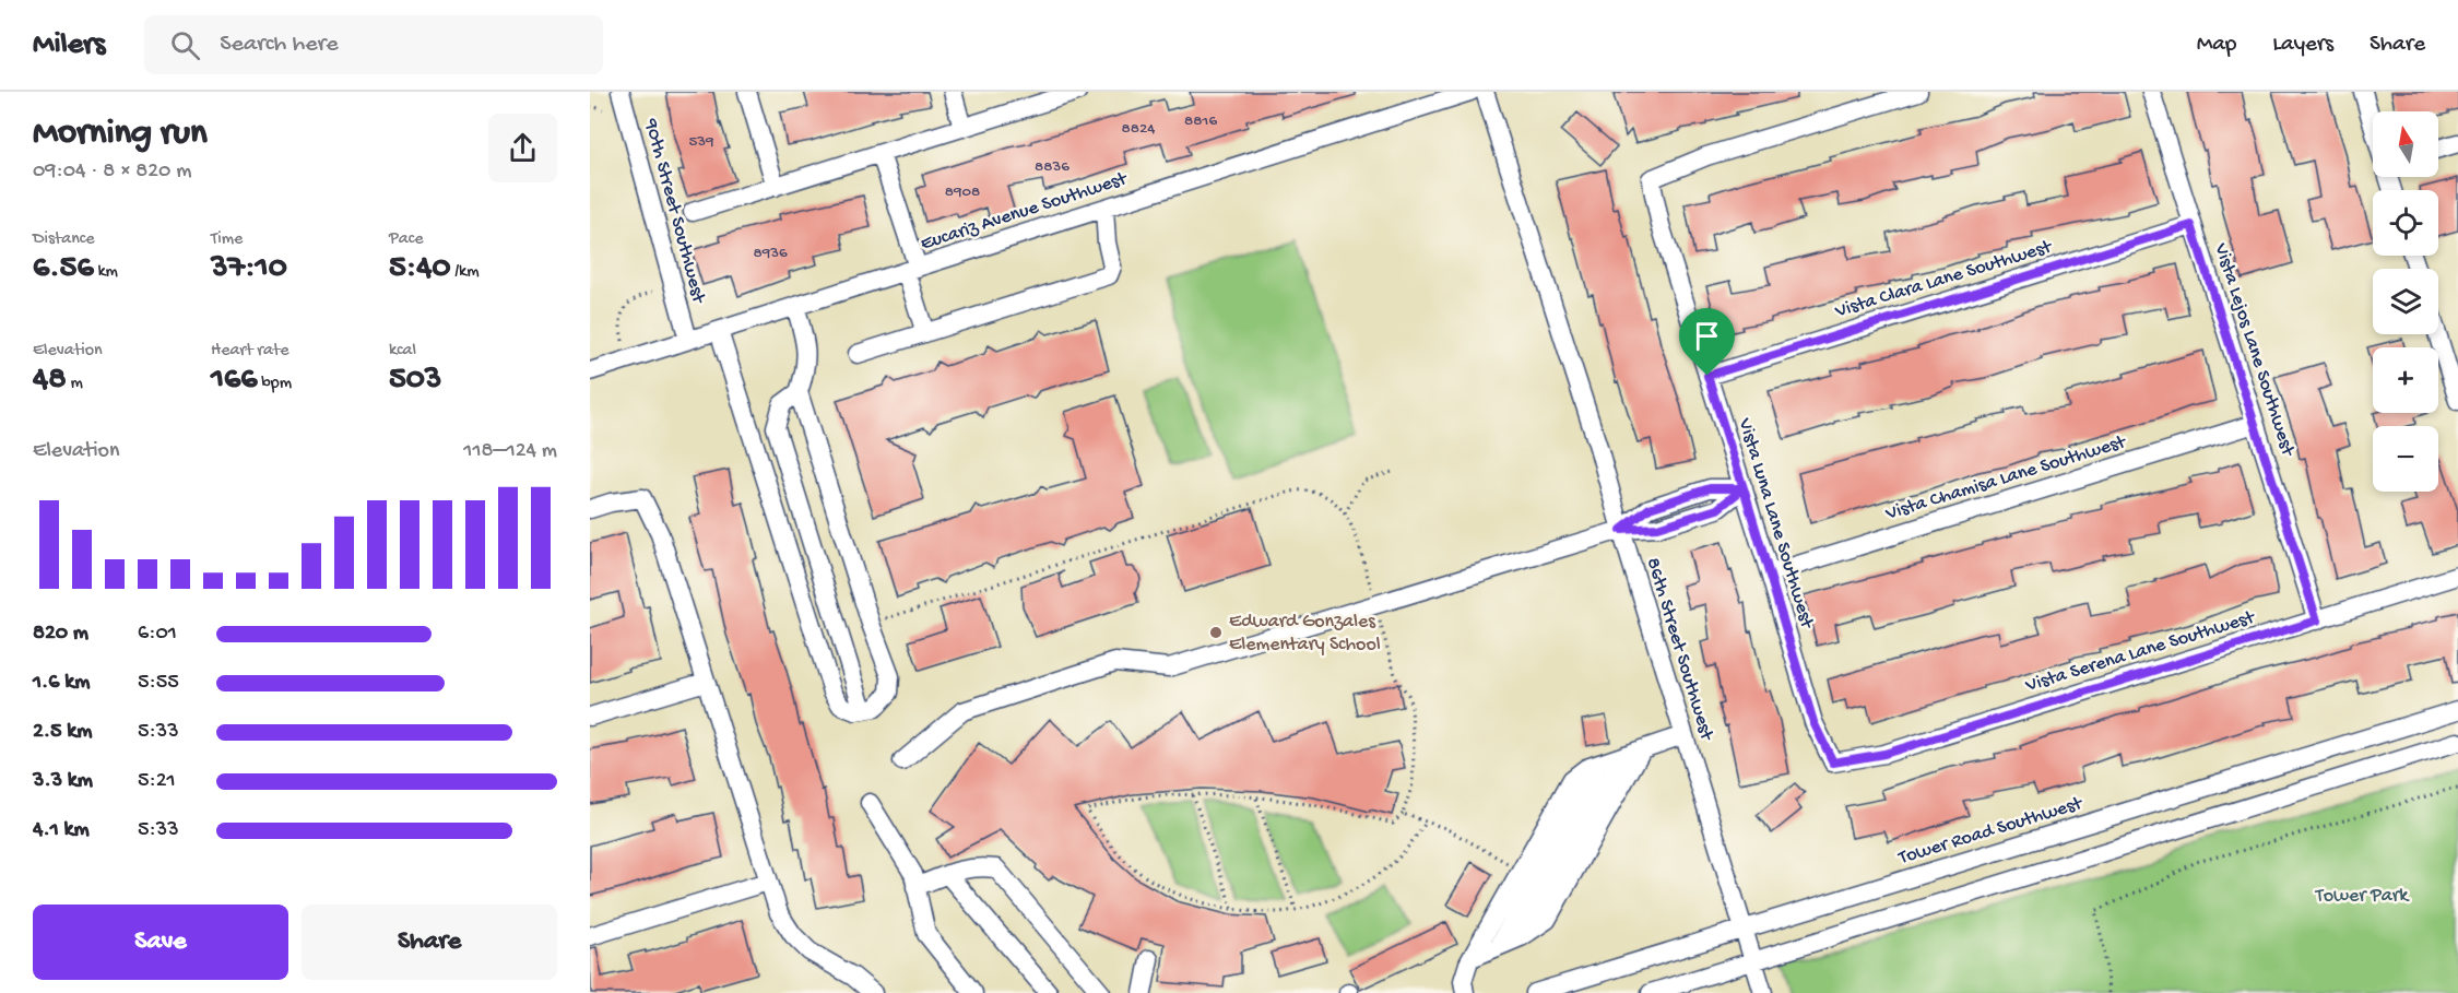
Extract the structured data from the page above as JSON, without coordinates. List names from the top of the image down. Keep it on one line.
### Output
{"streets":{"street":["90th Street Southwest","Eucariz Avenue Southwest","Vista Clara Lane Southwest","Vista Lejos Lane Southwest","Vista Chamisa Lane Southwest","Vista Luna Lane Southwest","86th Street Southwest","Vista Serena Lane Southwest","Tower Road Southwest"]},"crossings":[["90th Street Southwest","Eucariz Avenue Southwest"],["Vista Clara Lane Southwest","Vista Lejos Lane Southwest"],["Vista Clara Lane Southwest","Vista Luna Lane Southwest"],["Vista Lejos Lane Southwest","Vista Chamisa Lane Southwest"],["Vista Lejos Lane Southwest","Vista Serena Lane Southwest"],["Vista Chamisa Lane Southwest","Vista Luna Lane Southwest"],["Vista Luna Lane Southwest","Vista Serena Lane Southwest"],["86th Street Southwest","Tower Road Southwest"]],"parks":["Tower Park"],"places":["Edward Gonzales Elementary School"],"house_numbers":["8816","8824","539","8836","8908","8936"],"north":"top","page":{"header":"Milers","search":"Search here","nav":["Map","Layers","Share"],"heading":["Morning run","09:04 · 8 × 820 m"],"map_buttons":["+","−"],"stats":[["Distance","6.56 km"],["Time","37:10"],["Pace","5:40 /km"],["Elevation","48 m"],["Heart rate","166 bpm"],["kcal","503"]],"chart":["Elevation","118–124 m"],"list":[{"name":"820 m","note":"6:01"},{"name":"1.6 km","note":"5:55"},{"name":"2.5 km","note":"5:33"},{"name":"3.3 km","note":"5:21"},{"name":"4.1 km","note":"5:33"}],"buttons":["Save","Share"]}}
